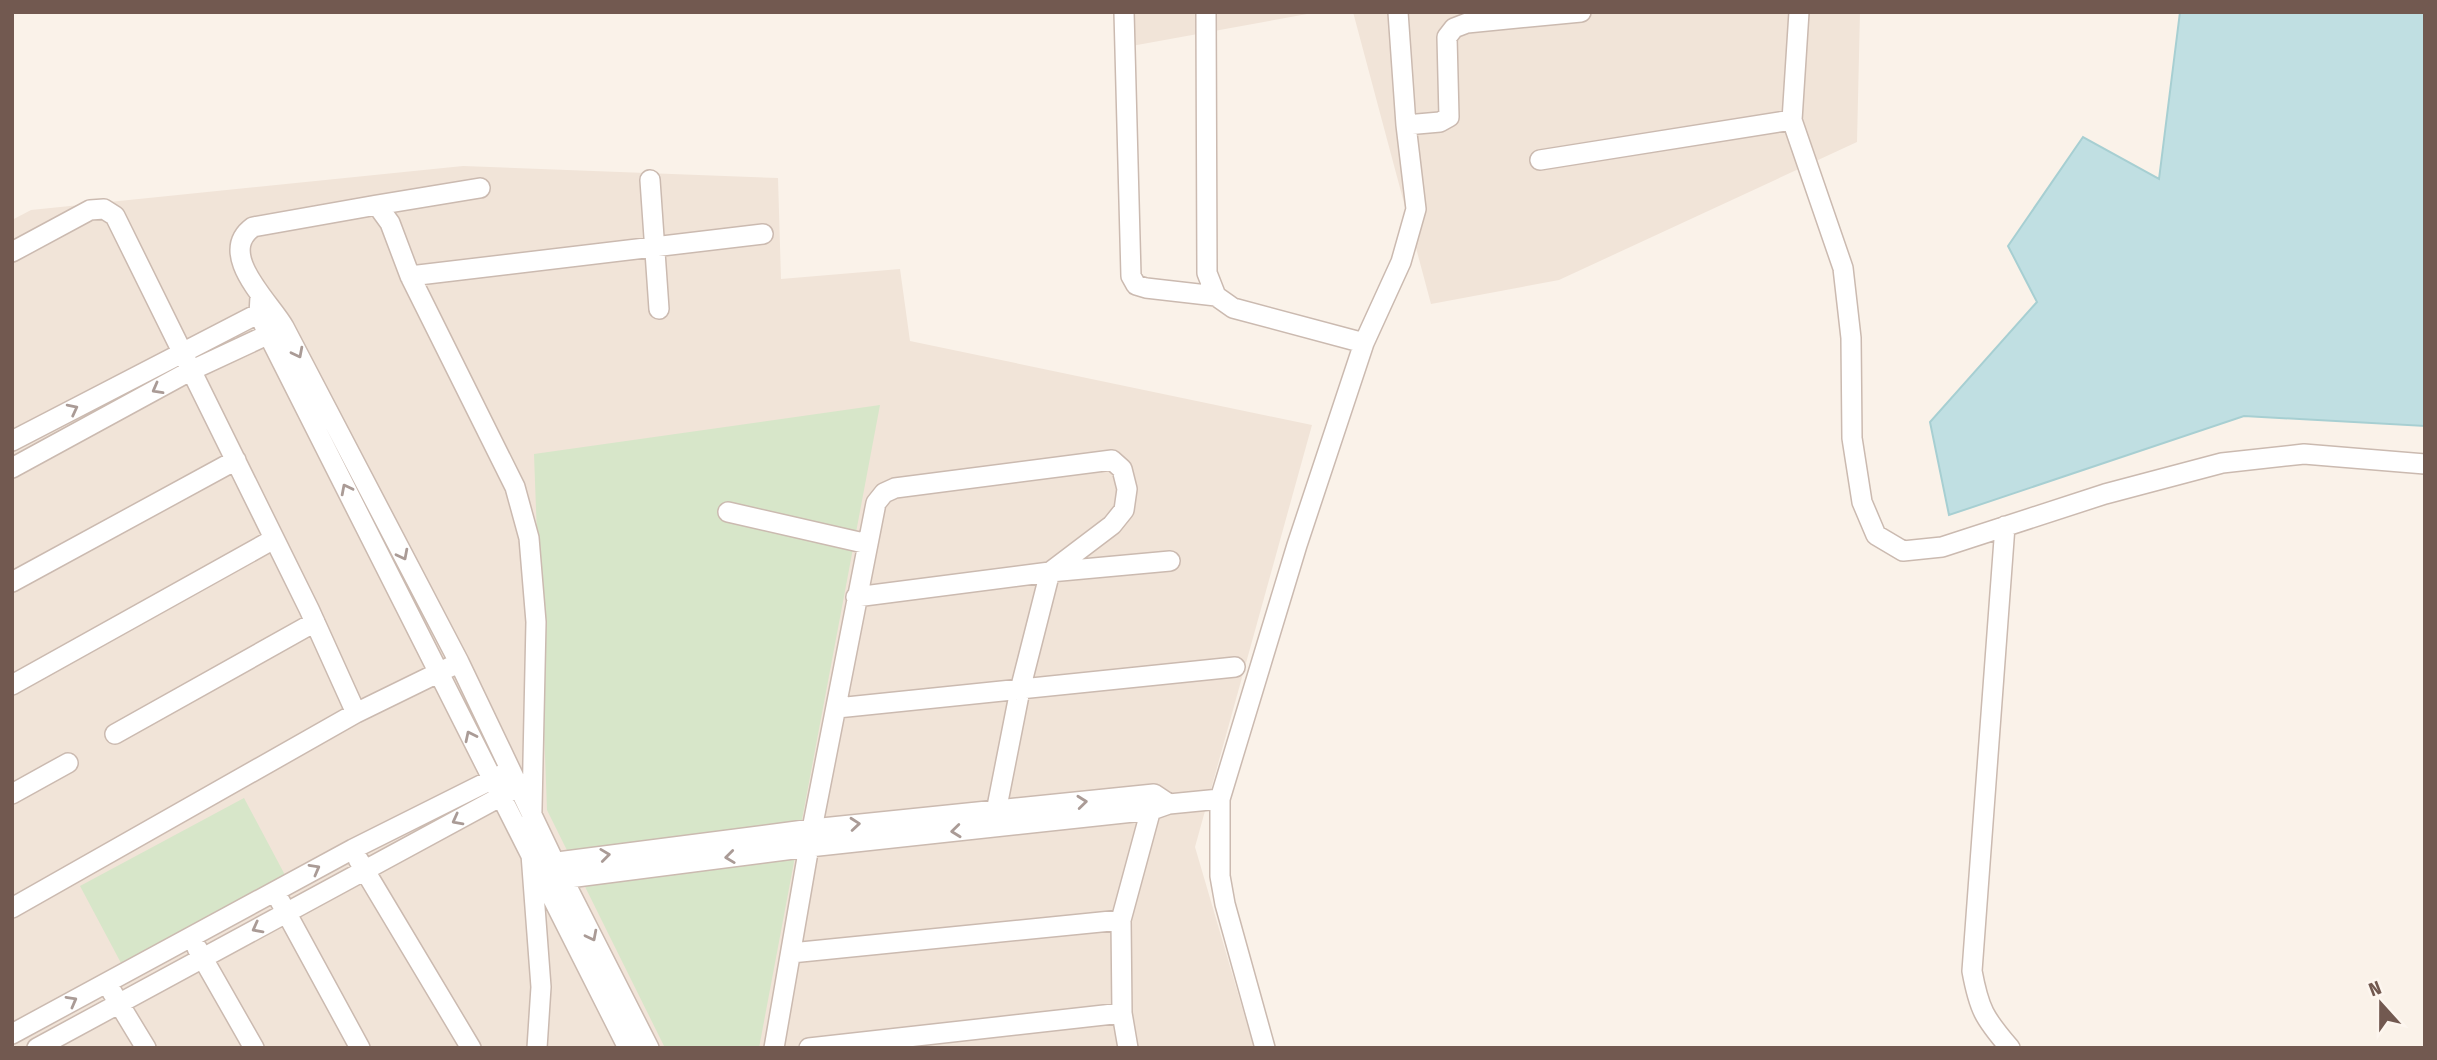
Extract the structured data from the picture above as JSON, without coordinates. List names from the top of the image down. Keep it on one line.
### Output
{"north":"top"}
